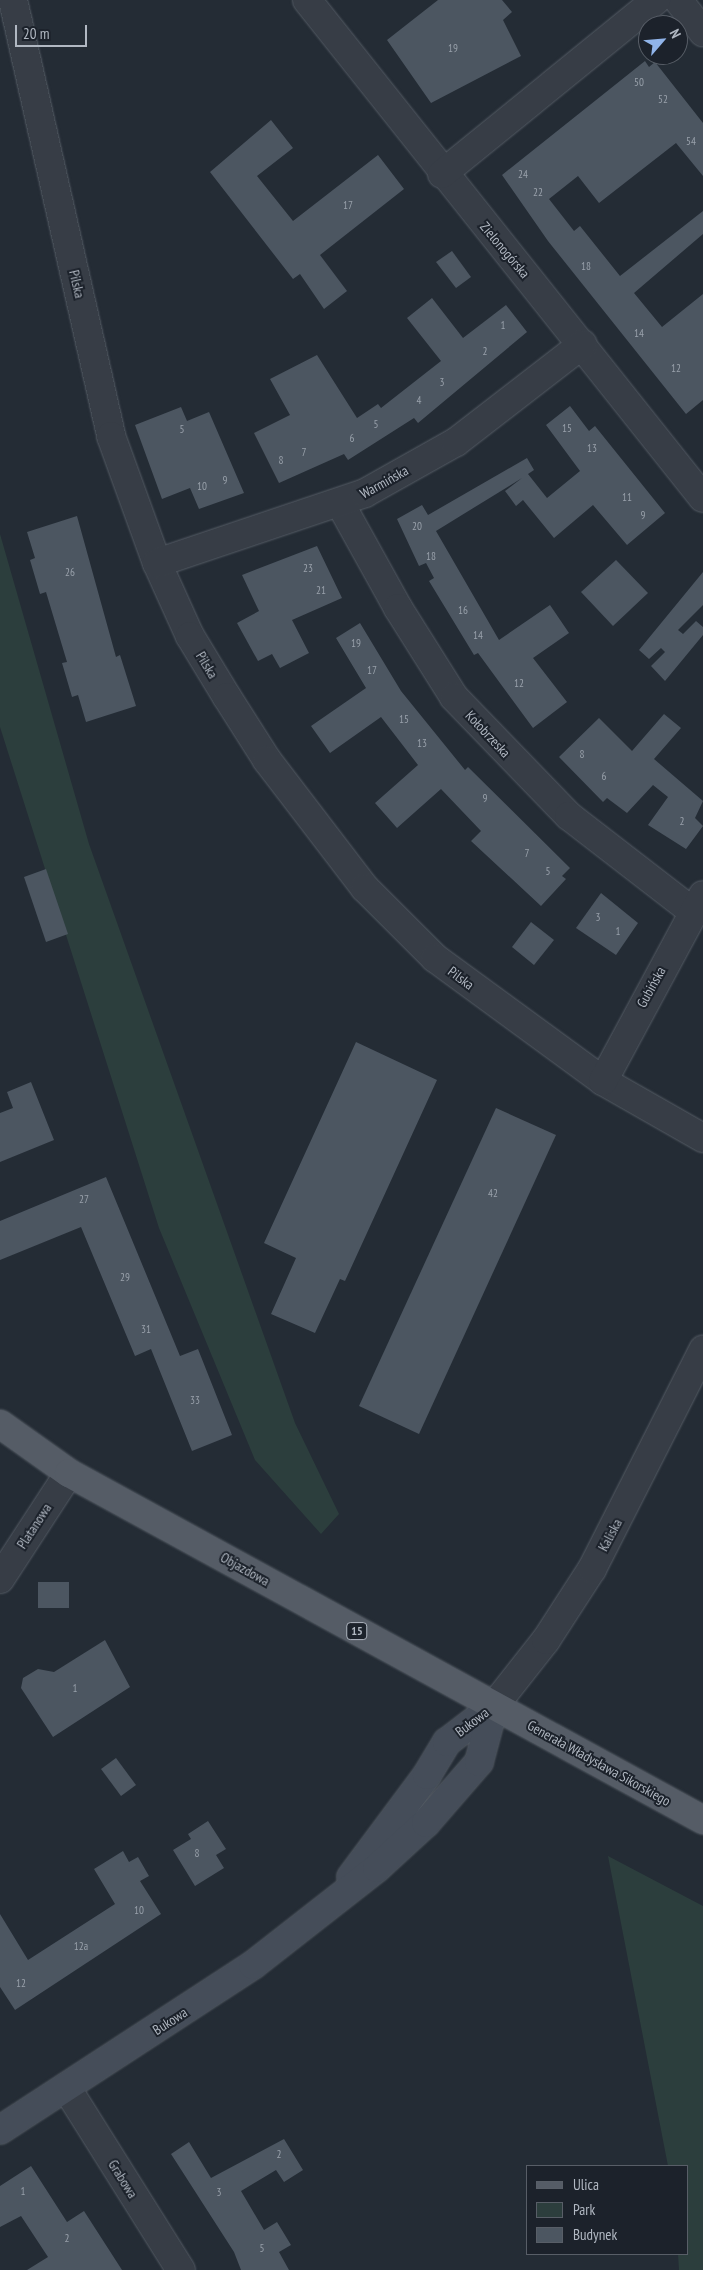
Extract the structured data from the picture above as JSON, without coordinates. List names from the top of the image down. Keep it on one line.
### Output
{"streets":{"main road":["Objazdowa","15","Bukowa","Generała Władysława Sikorskiego"],"street":["Zielonogórska","Pilska","Warmińska","Kołobrzeska","Gubińska","Platanowa","Kaliska","Grabowa"]},"crossings":[["Zielonogórska","Warmińska"],["Pilska","Warmińska"],["Pilska","Gubińska"],["Warmińska","Kołobrzeska"],["Kołobrzeska","Gubińska"],["Platanowa","Objazdowa"],["Kaliska","Objazdowa"],["Kaliska","Bukowa"],["Kaliska","Generała Władysława Sikorskiego"],["Objazdowa","Bukowa"],["Objazdowa","Generała Władysława Sikorskiego"],["Bukowa","Generała Władysława Sikorskiego"],["Bukowa","Grabowa"]],"house_numbers":["19","50","52","54","24","22","17","18","1","14","2","12","3","4","5","15","5","6","13","7","8","9","10","11","9","20","18","23","26","21","16","14","19","17","12","15","13","8","6","9","2","7","5","3","1","42","27","29","31","33","1","8","10","12a","12","2","1","3","2","5"],"legend":["Ulica","Park","Budynek"],"scale_bar":"20 m","north":"top right"}
